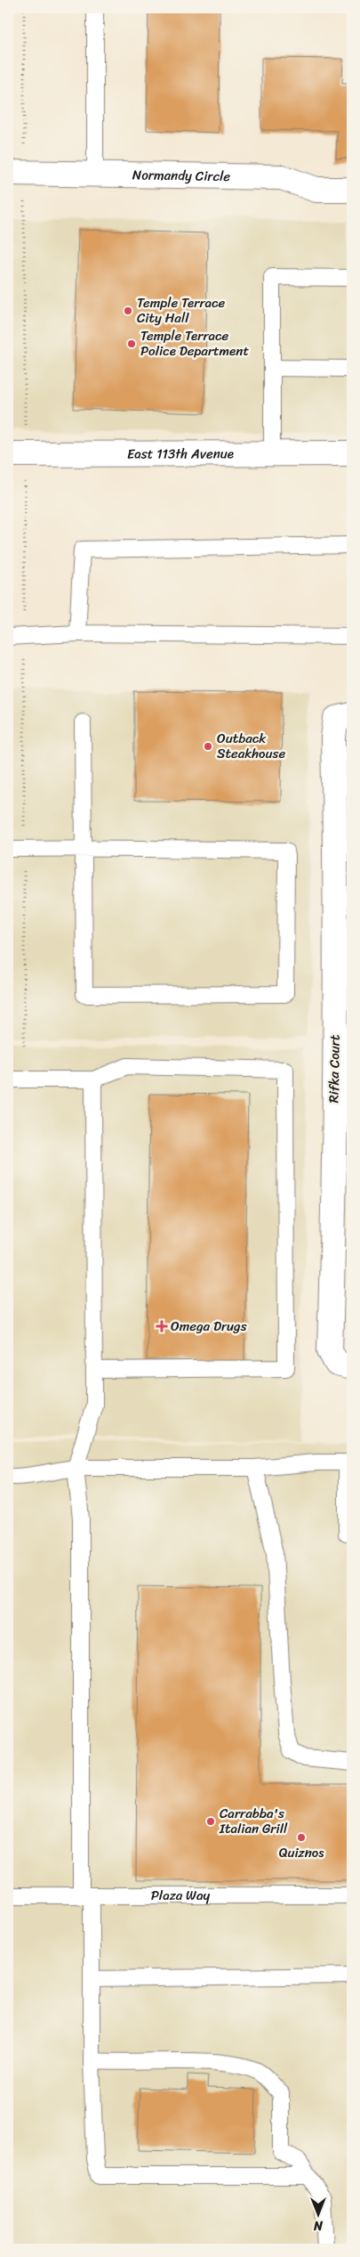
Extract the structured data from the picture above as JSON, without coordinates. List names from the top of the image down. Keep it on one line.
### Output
{"streets":{"street":["Normandy Circle","East 113th Avenue","Rifka Court"],"lane":["Plaza Way"]},"places":{"other":["Temple Terrace City Hall","Temple Terrace Police Department","Outback Steakhouse","Carrabba's Italian Grill","Quiznos"],"health":["Omega Drugs"]},"north":"bottom"}
